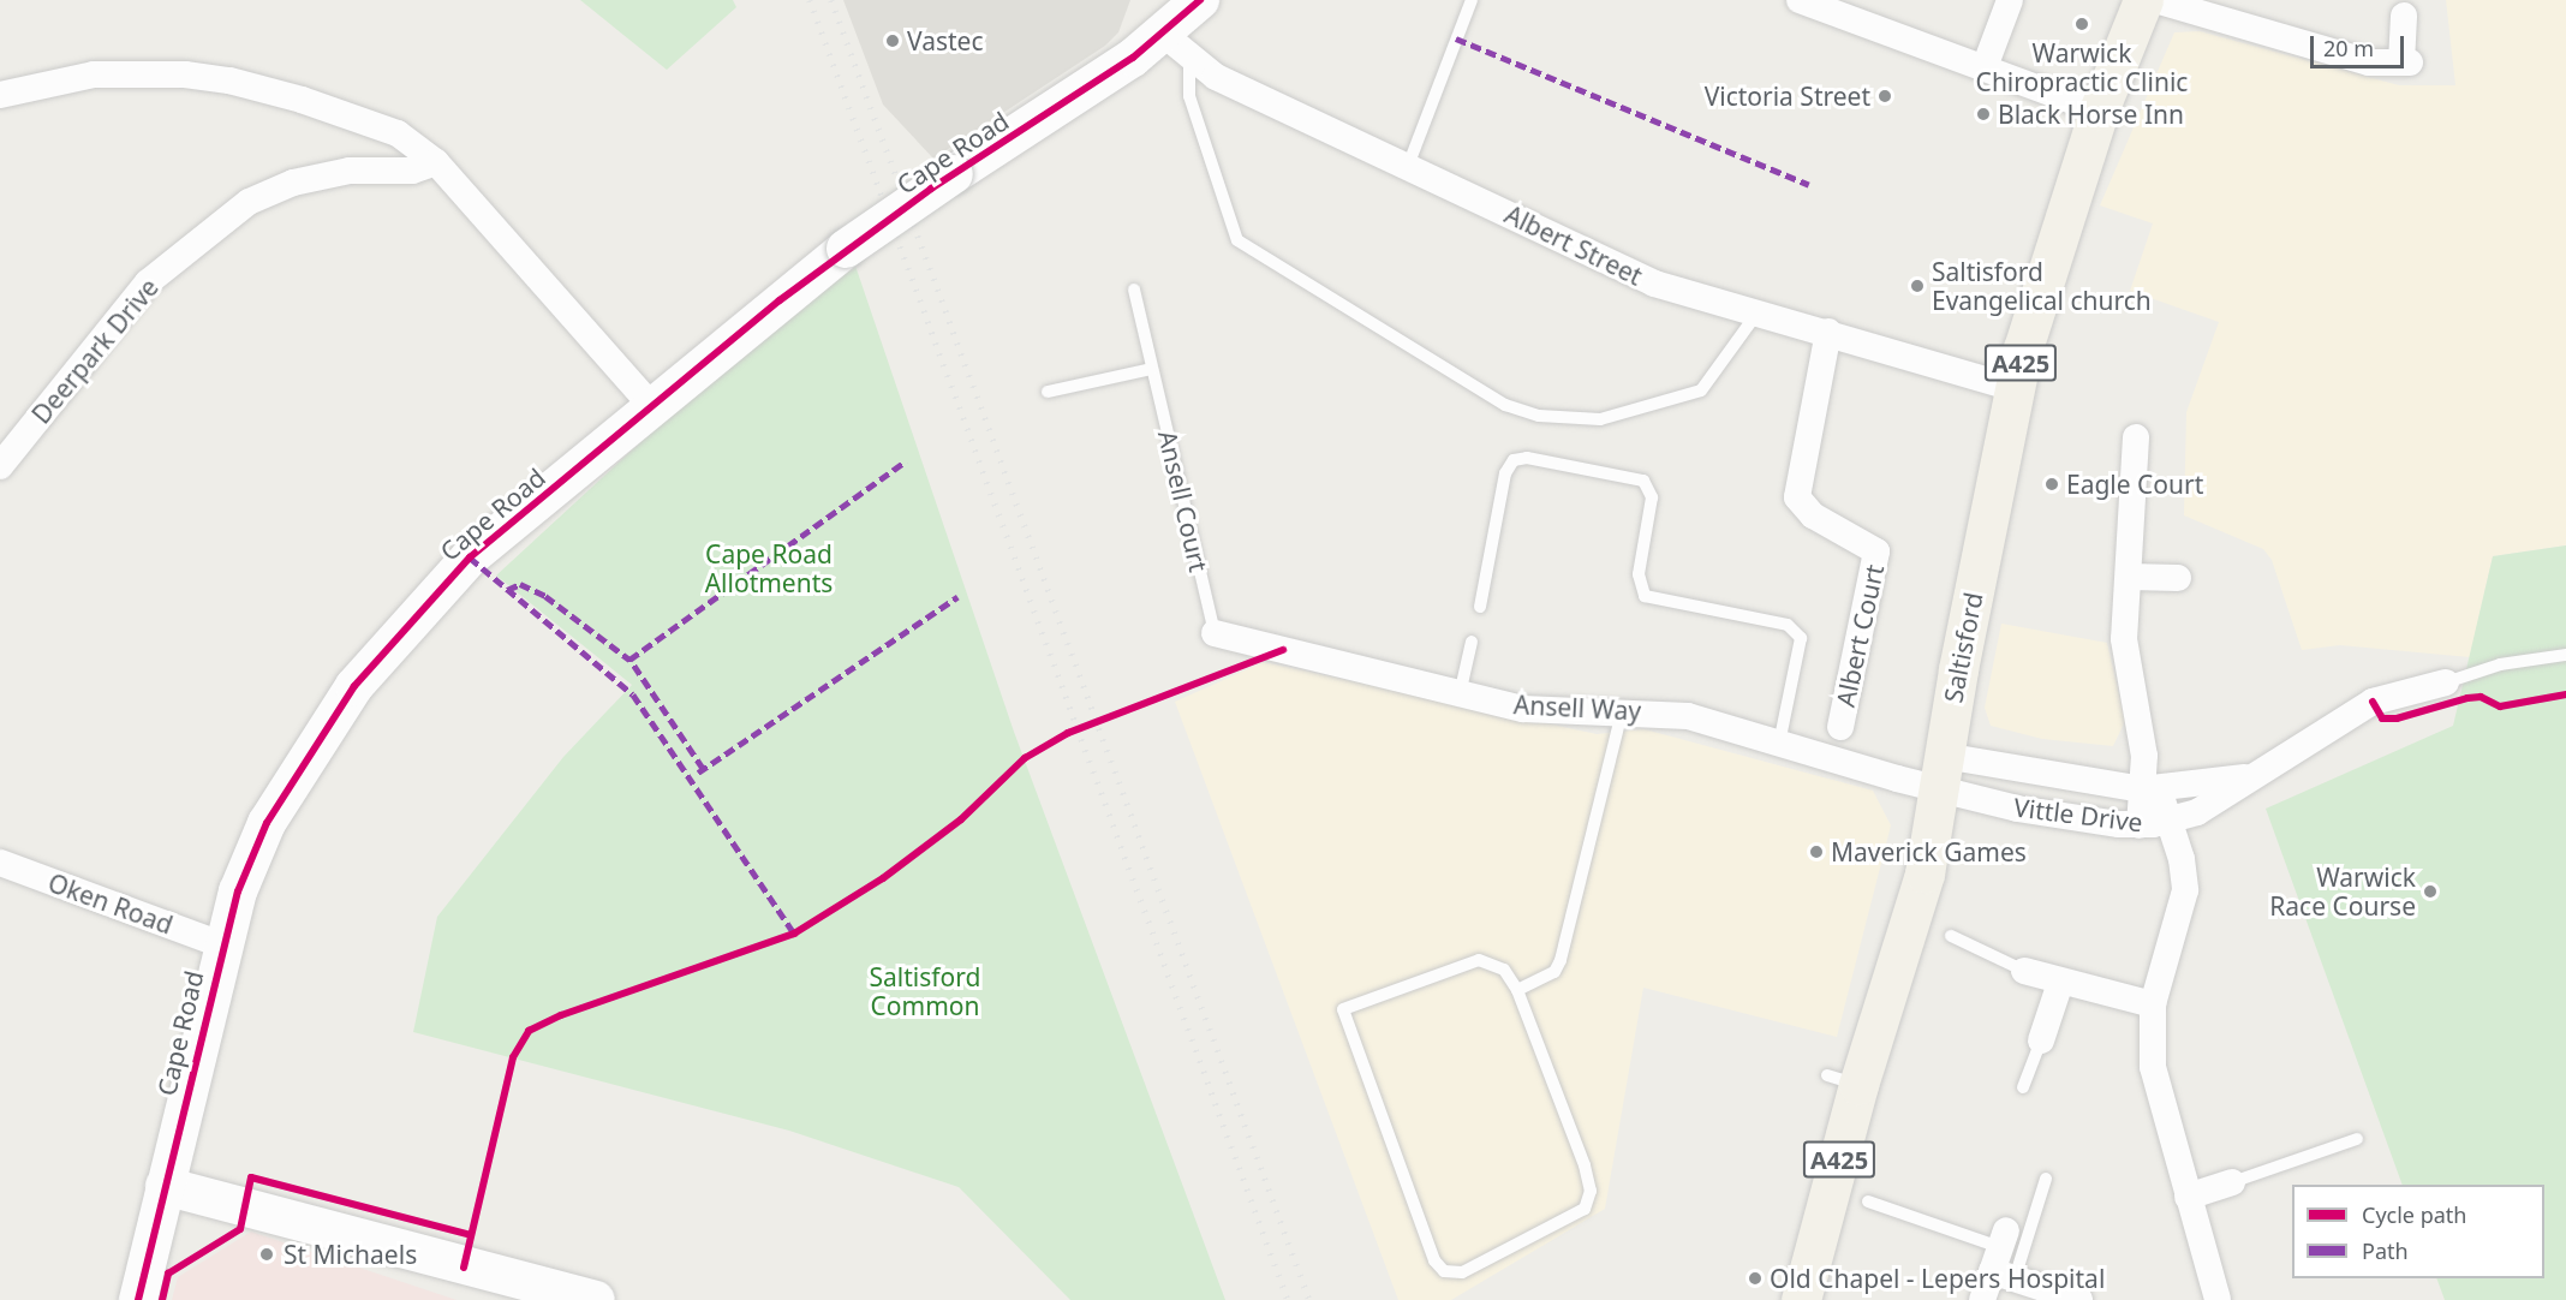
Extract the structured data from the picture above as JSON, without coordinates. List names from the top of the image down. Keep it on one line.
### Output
{"streets":{"main road":["A425","Saltisford"],"street":["Cape Road","Albert Street","Deerpark Drive","Albert Court","Ansell Way","Vittle Drive","Oken Road"],"lane":["Ansell Court"]},"crossings":[["Cape Road","Albert Street"],["Cape Road","Oken Road"],["Albert Street","Albert Court"],["Albert Street","Saltisford"],["Ansell Court","Ansell Way"],["Saltisford","Ansell Way"],["Saltisford","Vittle Drive"],["Ansell Way","Vittle Drive"]],"parks":["Cape Road Allotments","Saltisford Common"],"places":["Warwick Chiropractic Clinic","Vastec","Victoria Street","Black Horse Inn","Saltisford Evangelical church","Eagle Court","Maverick Games","Warwick Race Course","St Michaels","Old Chapel - Lepers Hospital"],"legend":["Cycle path","Path"],"scale_bar":"20 m"}
